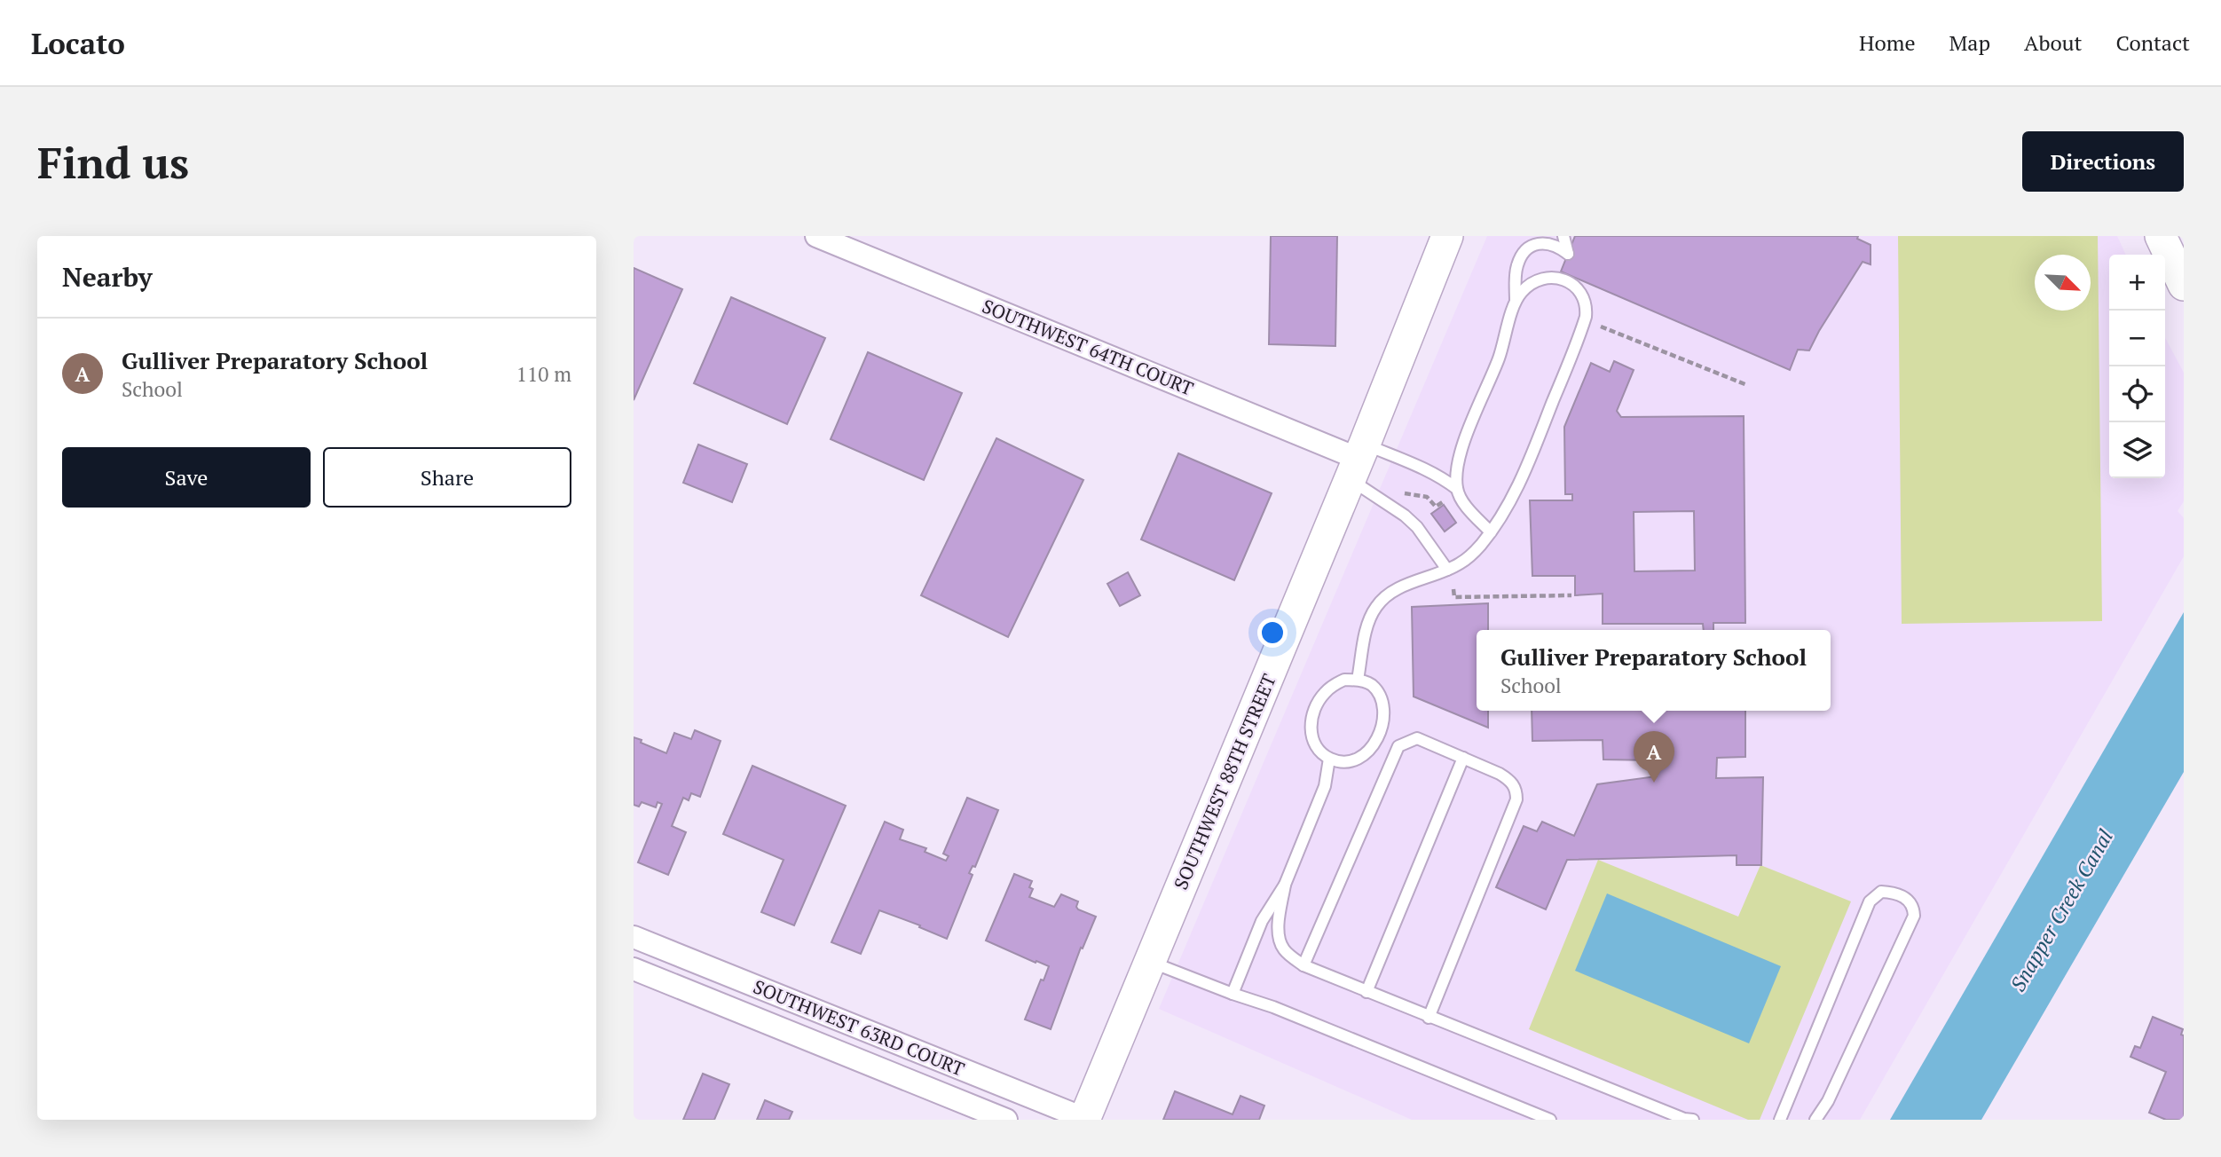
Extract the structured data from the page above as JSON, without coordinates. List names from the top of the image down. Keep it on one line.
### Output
{"streets":{"street":["SOUTHWEST 64TH COURT","SOUTHWEST 88TH STREET","SOUTHWEST 63RD COURT"]},"crossings":[["SOUTHWEST 64TH COURT","SOUTHWEST 88TH STREET"],["SOUTHWEST 88TH STREET","SOUTHWEST 63RD COURT"]],"water":["Snapper Creek Canal"],"north":"bottom right","page":{"header":"Locato","nav":["Home","Map","About","Contact"],"buttons":["Directions",["Save","Share"]],"title":"Find us","heading":"Nearby","map_buttons":["+","−"],"list":[{"mark":"A","name":"Gulliver Preparatory School","note":"School","value":"110 m"}],"popup":["Gulliver Preparatory School","School"],"pins":"A"}}
